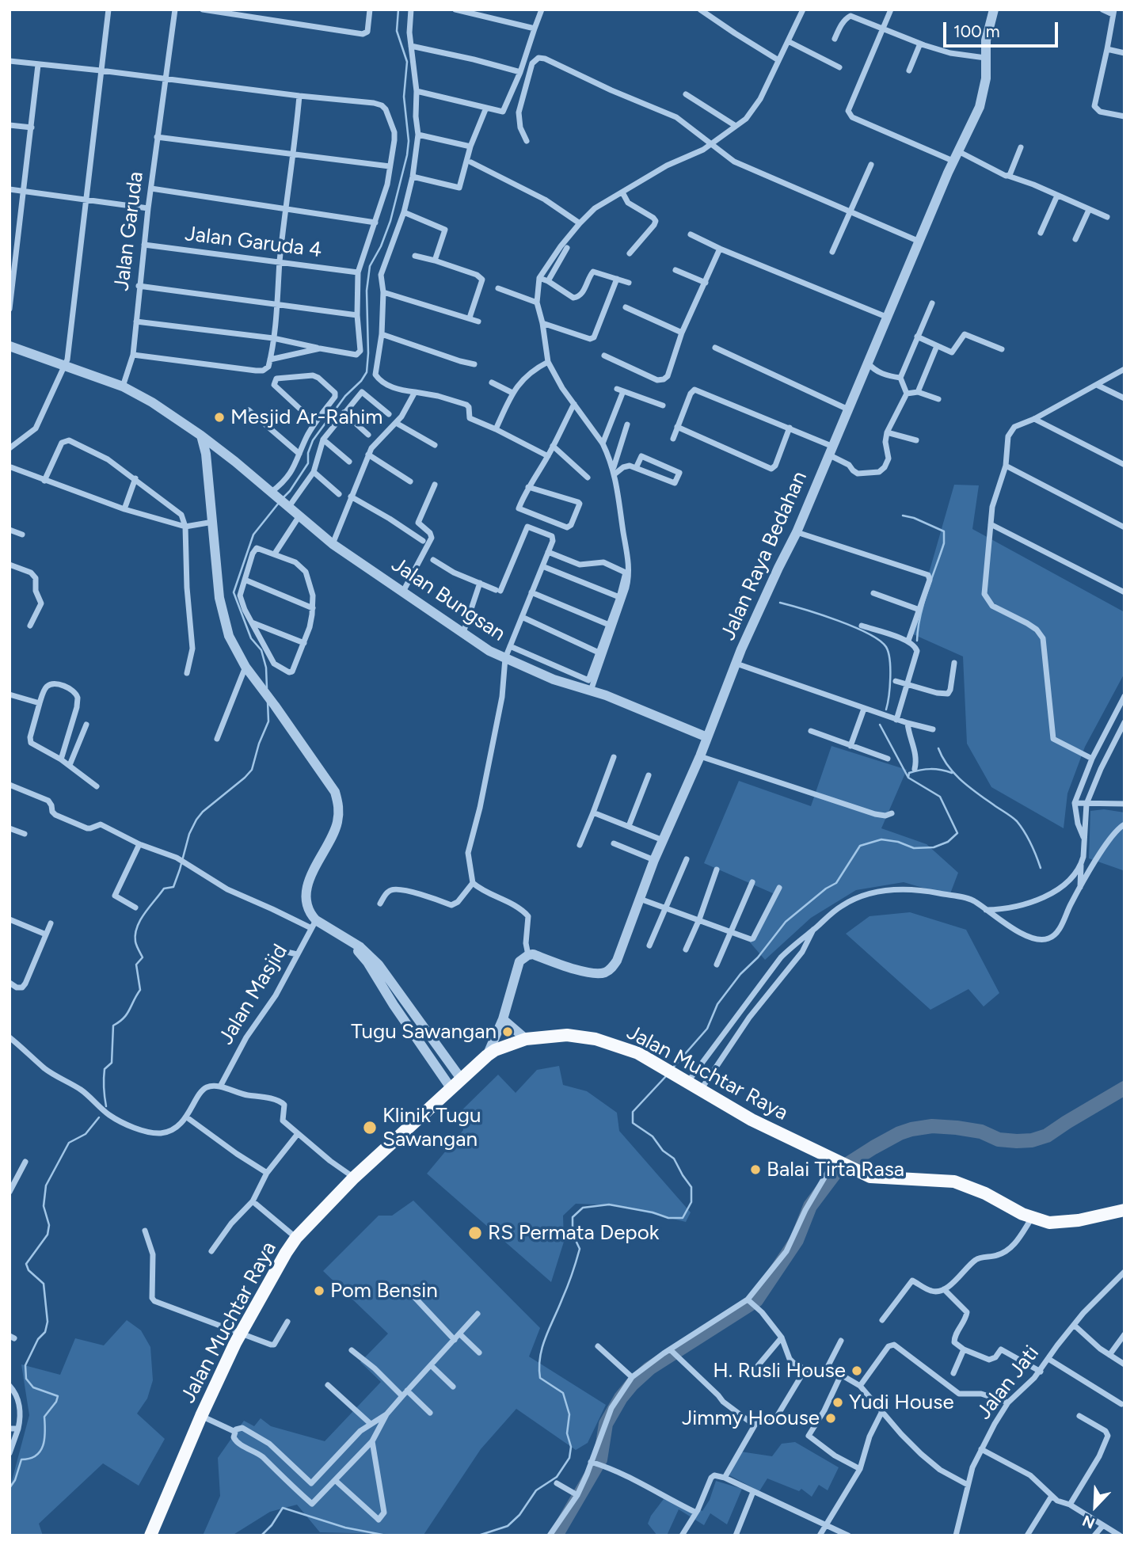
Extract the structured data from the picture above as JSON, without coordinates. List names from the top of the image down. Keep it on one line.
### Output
{"streets":{"highway":["Jalan Muchtar Raya"],"street":["Jalan Garuda","Jalan Garuda 4","Jalan Raya Bedahan","Jalan Bungsan","Jalan Masjid","Jalan Jati"]},"crossings":[["Jalan Garuda","Jalan Garuda 4"],["Jalan Garuda","Jalan Bungsan"],["Jalan Raya Bedahan","Jalan Bungsan"]],"places":["Mesjid Ar-Rahim","Tugu Sawangan","Klinik Tugu Sawangan","Balai Tirta Rasa","RS Permata Depok","Pom Bensin","H. Rusli House","Yudi House","Jimmy Hoouse"],"scale_bar":"100 m","north":"bottom left"}
